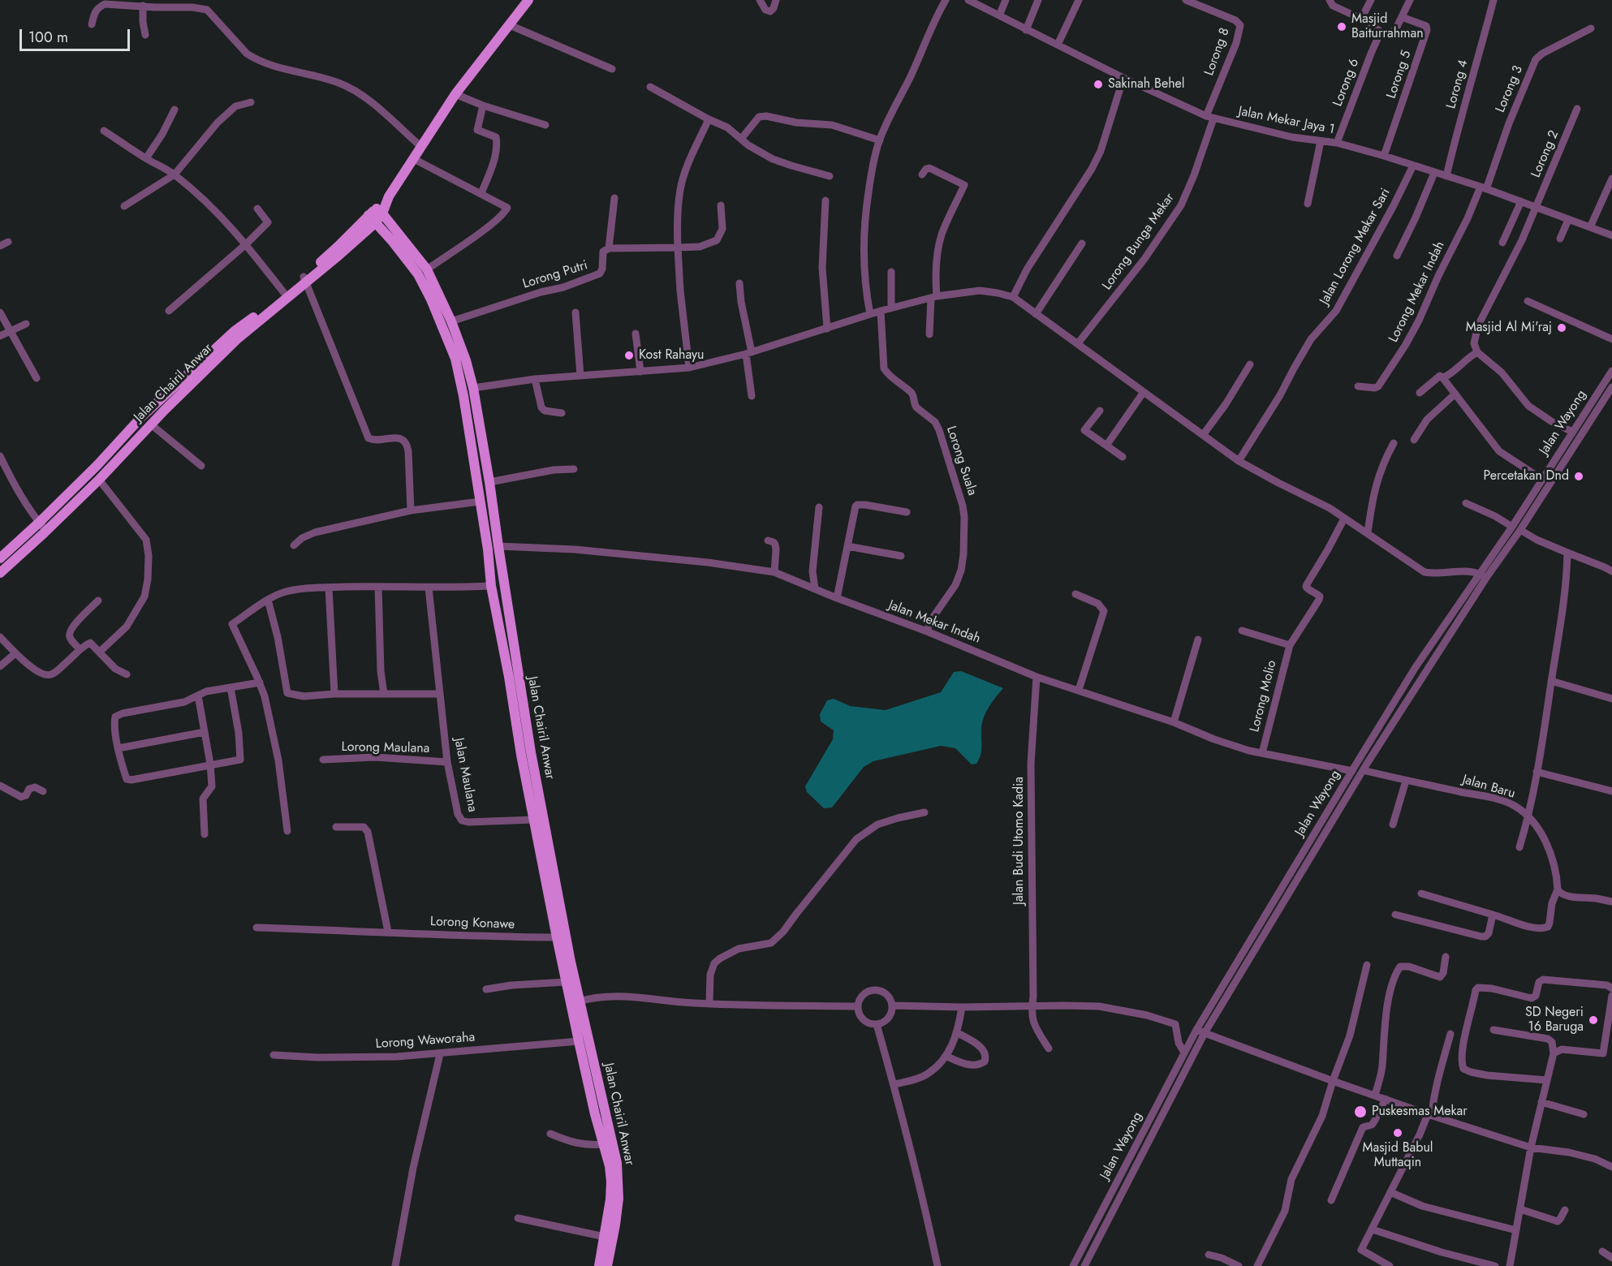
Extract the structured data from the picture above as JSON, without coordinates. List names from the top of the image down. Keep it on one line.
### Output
{"streets":{"main road":["Jalan Chairil Anwar"],"street":["Lorong 8","Lorong 5","Lorong 6","Lorong 4","Lorong 3","Jalan Mekar Jaya 1","Lorong 2","Lorong Bunga Mekar","Jalan Lorong Mekar Sari","Lorong Putri","Lorong Mekar Indah","Jalan Wayong","Lorong Suala","Jalan Mekar Indah","Lorong Molio","Lorong Maulana","Jalan Maulana","Jalan Baru","Jalan Budi Utomo Kadia","Lorong Konawe","Lorong Waworaha"]},"crossings":[["Lorong 8","Jalan Mekar Jaya 1"],["Lorong 8","Lorong Bunga Mekar"],["Lorong 5","Jalan Mekar Jaya 1"],["Lorong 6","Jalan Mekar Jaya 1"],["Lorong 4","Jalan Mekar Jaya 1"],["Lorong 3","Jalan Mekar Jaya 1"],["Lorong 3","Lorong Mekar Indah"],["Jalan Mekar Jaya 1","Lorong 2"],["Jalan Mekar Jaya 1","Lorong Bunga Mekar"],["Jalan Mekar Jaya 1","Jalan Lorong Mekar Sari"],["Jalan Mekar Jaya 1","Lorong Mekar Indah"],["Lorong Putri","Jalan Chairil Anwar"],["Jalan Chairil Anwar","Jalan Mekar Indah"],["Jalan Chairil Anwar","Jalan Maulana"],["Jalan Chairil Anwar","Lorong Konawe"],["Jalan Chairil Anwar","Lorong Waworaha"],["Jalan Wayong","Jalan Mekar Indah"],["Jalan Wayong","Jalan Baru"],["Lorong Suala","Jalan Mekar Indah"],["Jalan Mekar Indah","Lorong Molio"],["Jalan Mekar Indah","Jalan Budi Utomo Kadia"],["Lorong Maulana","Jalan Maulana"]],"places":["Masjid Baiturrahman","Sakinah Behel","Masjid Al Mi'raj","Kost Rahayu","Percetakan Dnd","SD Negeri 16 Baruga","Puskesmas Mekar","Masjid Babul Muttaqin"],"scale_bar":"100 m"}
